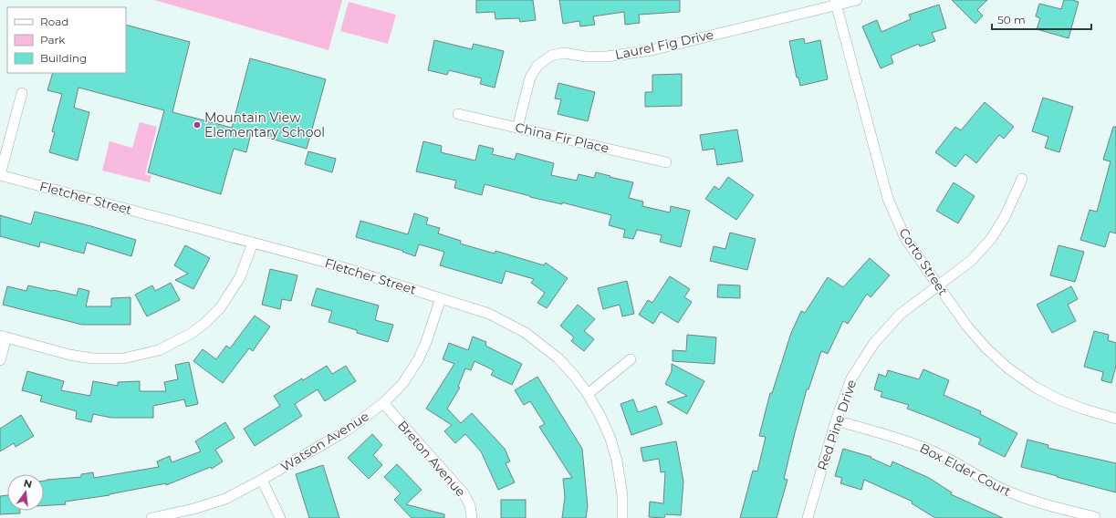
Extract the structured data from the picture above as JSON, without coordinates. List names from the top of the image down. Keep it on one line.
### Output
{"streets":{"street":["Laurel Fig Drive","China Fir Place","Fletcher Street","Corto Street","Red Pine Drive","Watson Avenue","Breton Avenue","Box Elder Court"]},"crossings":[["Laurel Fig Drive","China Fir Place"],["Laurel Fig Drive","Corto Street"],["Fletcher Street","Watson Avenue"],["Corto Street","Red Pine Drive"],["Red Pine Drive","Box Elder Court"],["Watson Avenue","Breton Avenue"]],"places":["Mountain View Elementary School"],"legend":["Road","Park","Building"],"scale_bar":"50 m","north":"top"}
